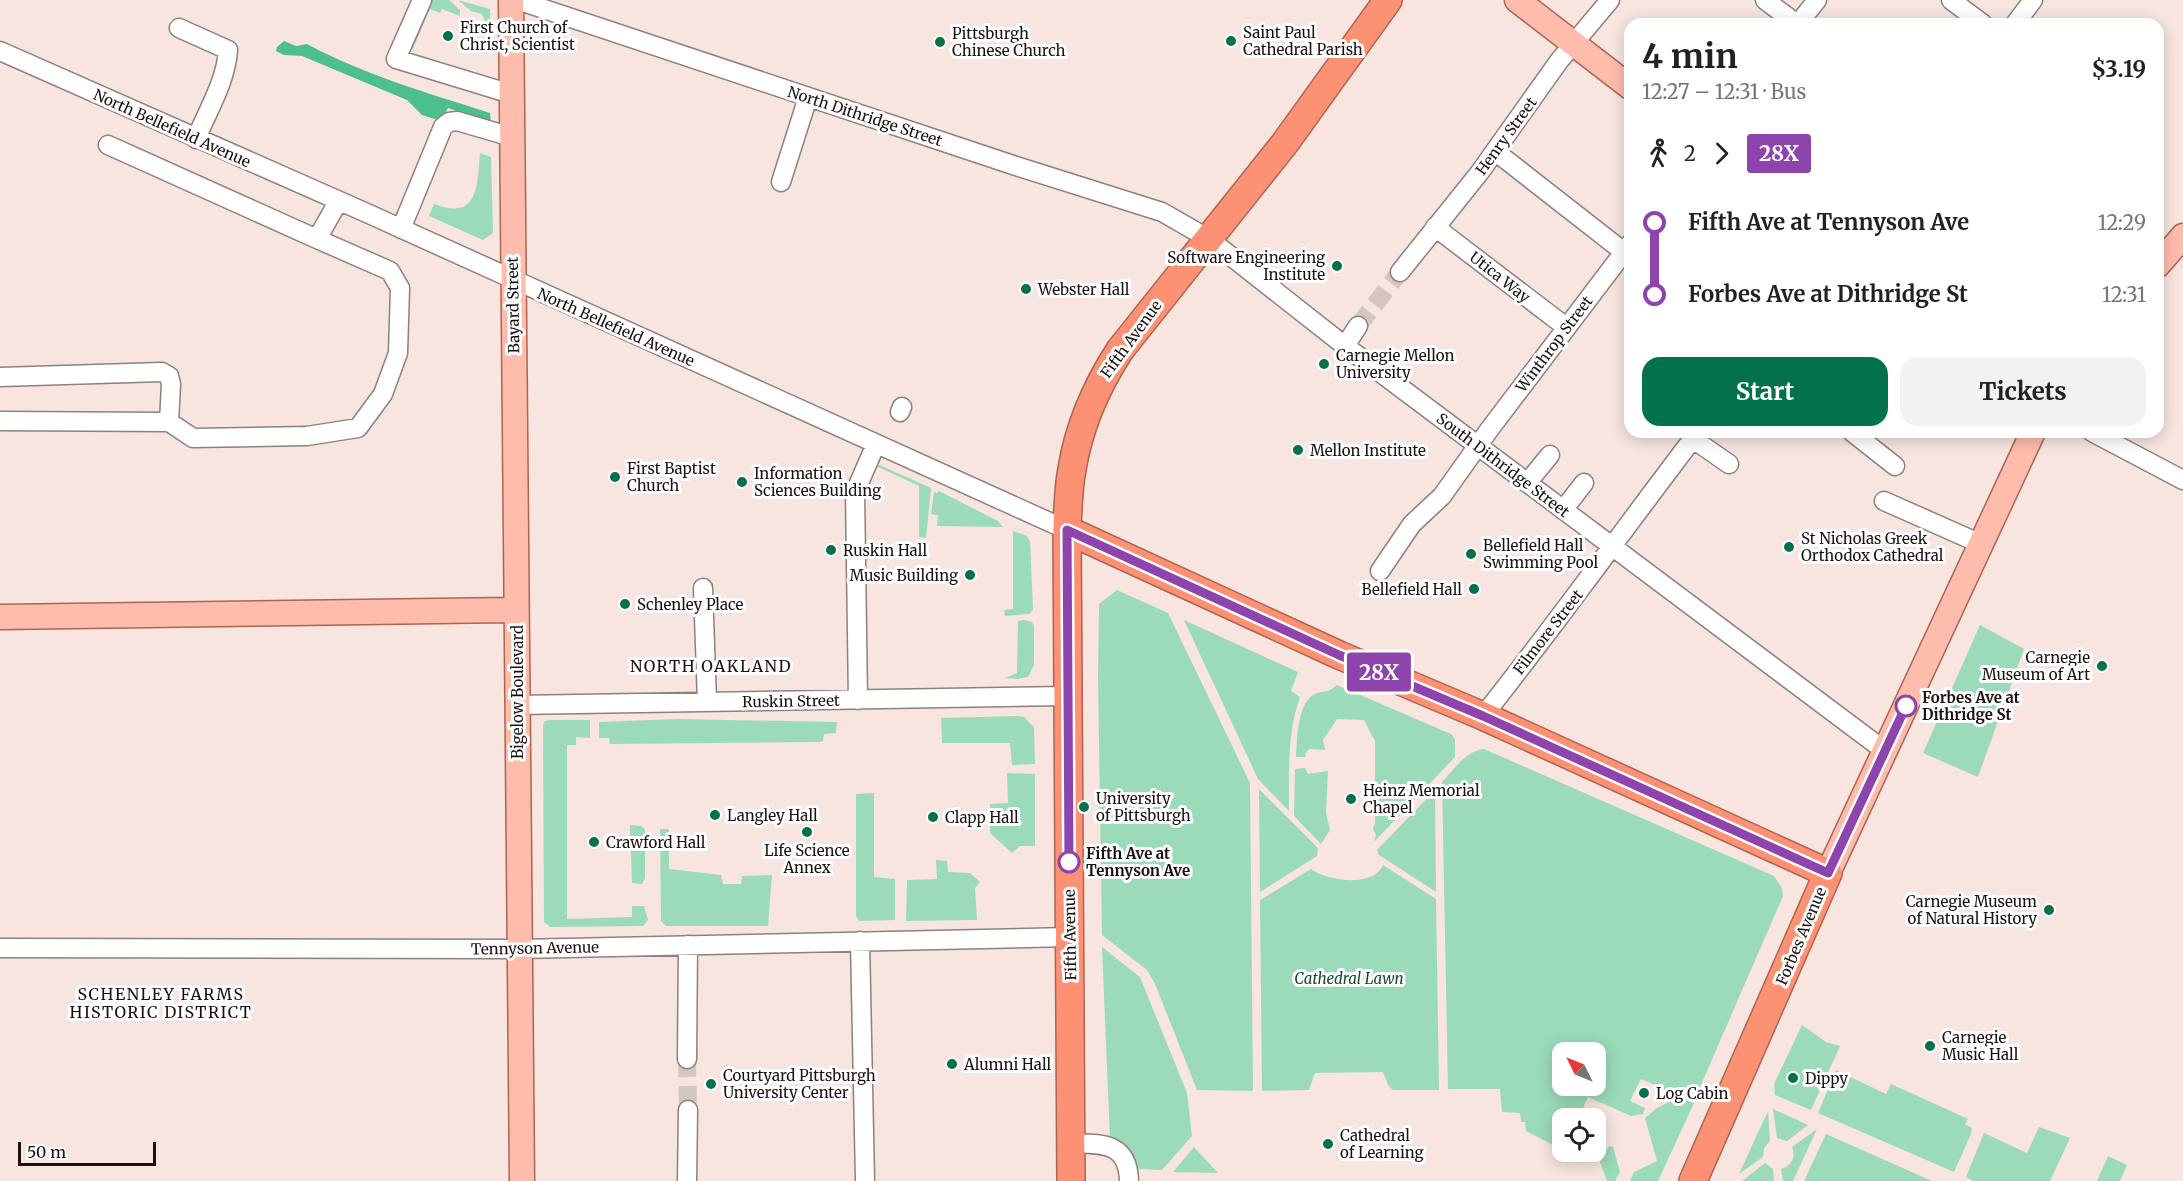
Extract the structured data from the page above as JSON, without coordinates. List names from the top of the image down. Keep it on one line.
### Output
{"streets":{"highway":["Fifth Avenue","Forbes Avenue"],"main road":["Bayard Street","Bigelow Boulevard"],"street":["North Dithridge Street","North Bellefield Avenue","Henry Street","Utica Way","Winthrop Street","South Dithridge Street","Filmore Street","Ruskin Street","Tennyson Avenue"]},"crossings":[["North Dithridge Street","Fifth Avenue"],["North Dithridge Street","South Dithridge Street"],["North Bellefield Avenue","Bayard Street"],["North Bellefield Avenue","Fifth Avenue"],["Henry Street","Utica Way"],["Utica Way","Winthrop Street"],["Bayard Street","Bigelow Boulevard"],["Fifth Avenue","South Dithridge Street"],["Fifth Avenue","Ruskin Street"],["Fifth Avenue","Tennyson Avenue"],["Winthrop Street","South Dithridge Street"],["South Dithridge Street","Filmore Street"],["South Dithridge Street","Forbes Avenue"],["Bigelow Boulevard","Ruskin Street"],["Bigelow Boulevard","Tennyson Avenue"]],"districts":["NORTH OAKLAND","SCHENLEY FARMS HISTORIC DISTRICT"],"parks":["Cathedral Lawn"],"places":["First Church of Christ, Scientist","Saint Paul Cathedral Parish","Pittsburgh Chinese Church","Software Engineering Institute","Webster Hall","Carnegie Mellon University","Mellon Institute","First Baptist Church","Information Sciences Building","St Nicholas Greek Orthodox Cathedral","Ruskin Hall","Bellefield Hall Swimming Pool","Music Building","Bellefield Hall","Schenley Place","Carnegie Museum of Art","Forbes Ave at Dithridge St","Heinz Memorial Chapel","University of Pittsburgh","Langley Hall","Clapp Hall","Life Science Annex","Crawford Hall","Fifth Ave at Tennyson Ave","Carnegie Museum of Natural History","Carnegie Music Hall","Alumni Hall","Dippy","Courtyard Pittsburgh University Center","Log Cabin","Cathedral of Learning"],"lines":["bus line 28X"],"scale_bar":"50 m","north":"top left","page":{"on_map":"28X","heading":["4 min","12:27 – 12:31 · Bus","$3.19"],"legs":["2","28X"],"list":[{"name":"Fifth Ave at Tennyson Ave","value":"12:29"},{"name":"Forbes Ave at Dithridge St","value":"12:31"}],"buttons":["Start","Tickets"],"scale":"50 m"}}
